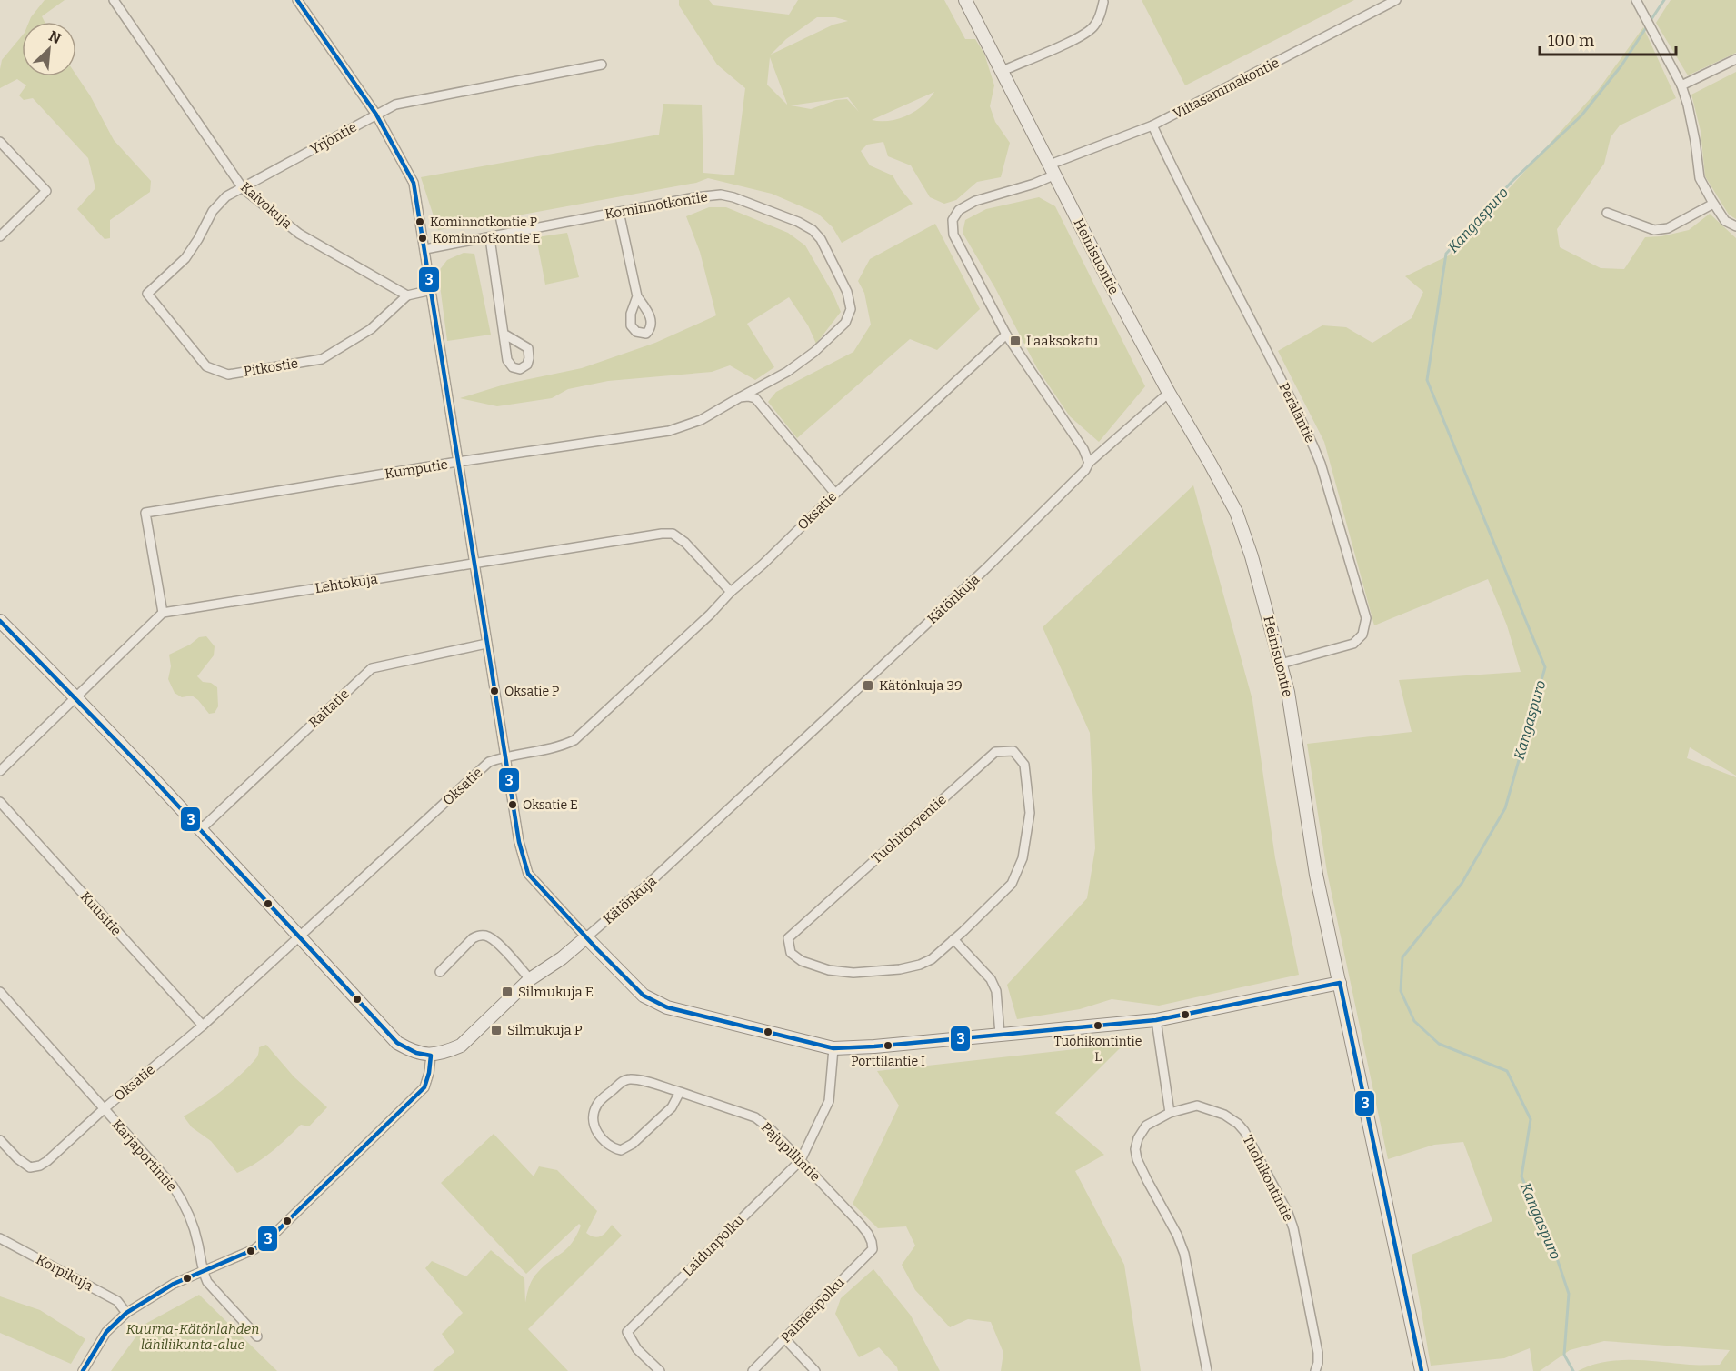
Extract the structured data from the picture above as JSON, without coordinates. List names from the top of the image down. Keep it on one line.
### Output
{"streets":{"street":["Viitasammakontie","Yrjöntie","Kaivokuja","Kominnotkontie","Heinisuontie","Pitkostie","Peräläntie","Kumputie","Oksatie","Lehtokuja","Kätönkuja","Raitatie","Tuohitorventie","Kuusitie","Pajupillintie","Karjaportintie","Tuohikontintie","Laidunpolku","Korpikuja","Paimenpolku"]},"crossings":[["Viitasammakontie","Heinisuontie"],["Viitasammakontie","Peräläntie"],["Yrjöntie","Kaivokuja"],["Yrjöntie","Pitkostie"],["Kaivokuja","Pitkostie"],["Kominnotkontie","Kumputie"],["Heinisuontie","Peräläntie"],["Heinisuontie","Kätönkuja"],["Kumputie","Lehtokuja"],["Oksatie","Lehtokuja"],["Oksatie","Kuusitie"],["Oksatie","Karjaportintie"],["Pajupillintie","Laidunpolku"],["Pajupillintie","Paimenpolku"]],"water":["Kangaspuro"],"parks":["Kuurna-Kätönlahden lähiliikunta-alue"],"places":{"other":["Kominnotkontie P","Kominnotkontie E","Oksatie P","Oksatie E","Tuohikontintie L","Porttilantie I"],"transit":["Laaksokatu","Kätönkuja 39","Silmukuja E","Silmukuja P"]},"lines":["transit line 3"],"scale_bar":"100 m","north":"top right"}
